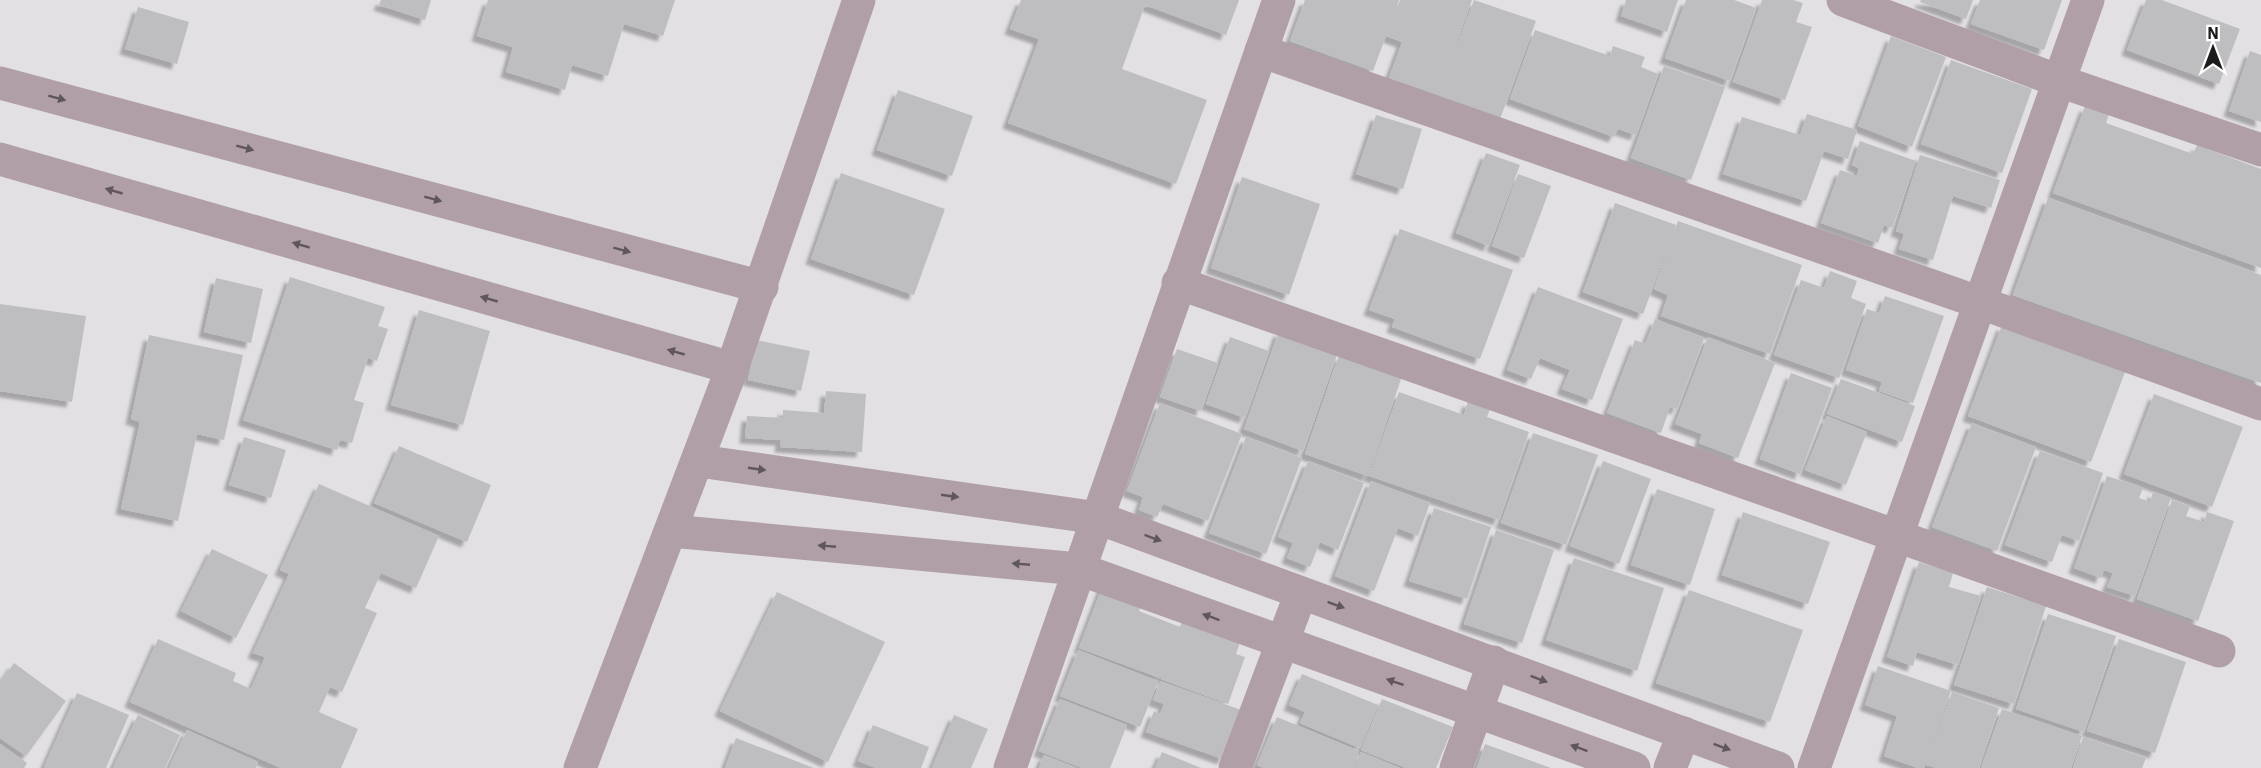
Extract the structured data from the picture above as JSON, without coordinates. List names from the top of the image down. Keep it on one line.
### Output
{"north":"top"}
